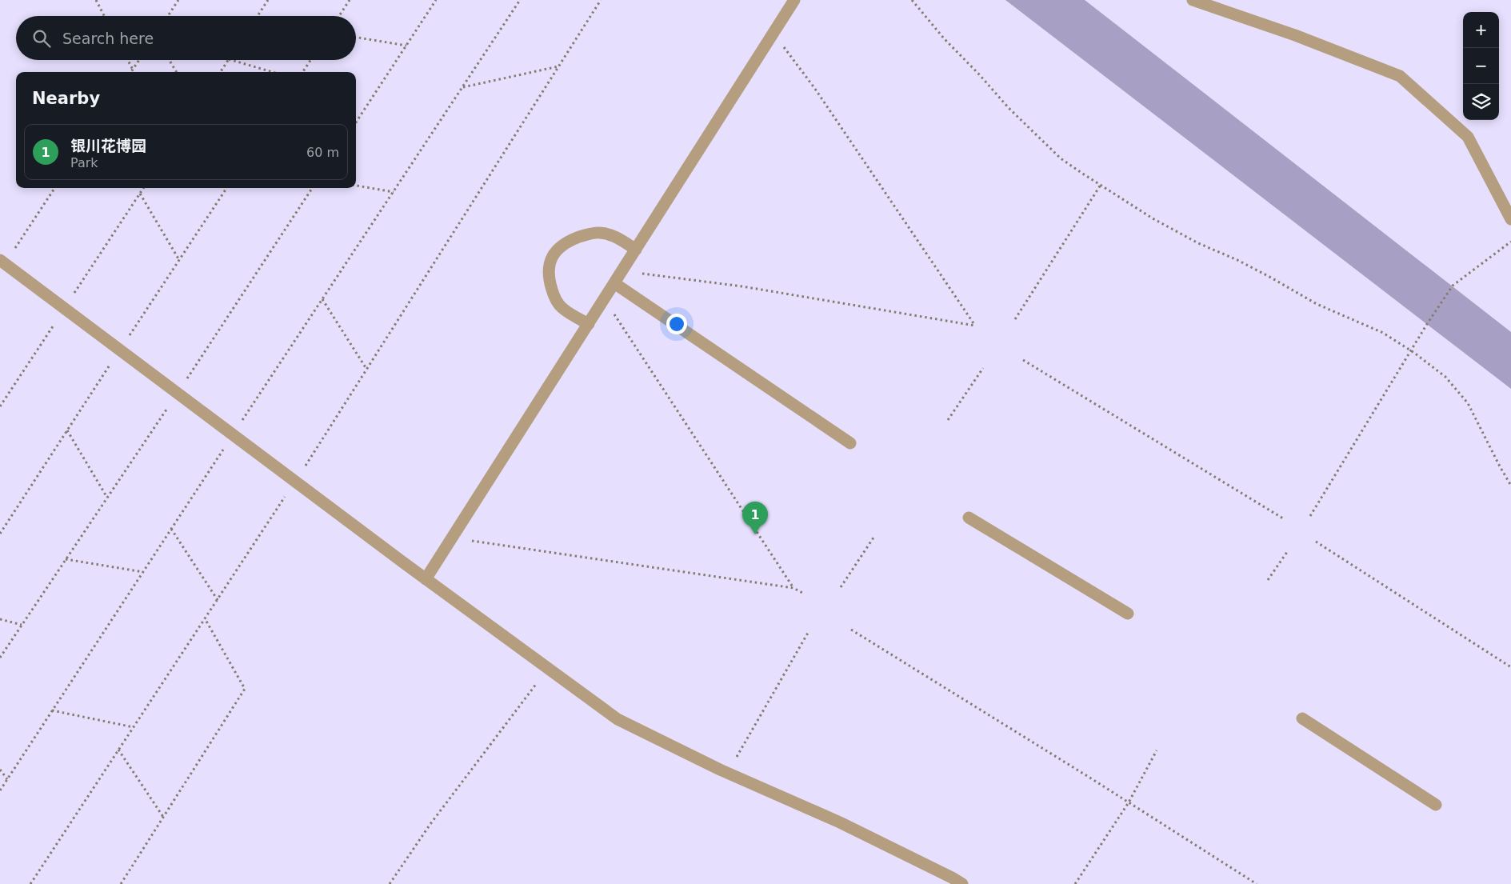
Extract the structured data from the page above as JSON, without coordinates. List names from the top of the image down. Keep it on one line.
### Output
{"page":{"map_buttons":["+","−"],"search":"Search here","heading":"Nearby","list":[{"mark":"1","name":"银川花博园","note":"Park","value":"60 m"}],"pins":"1"}}
